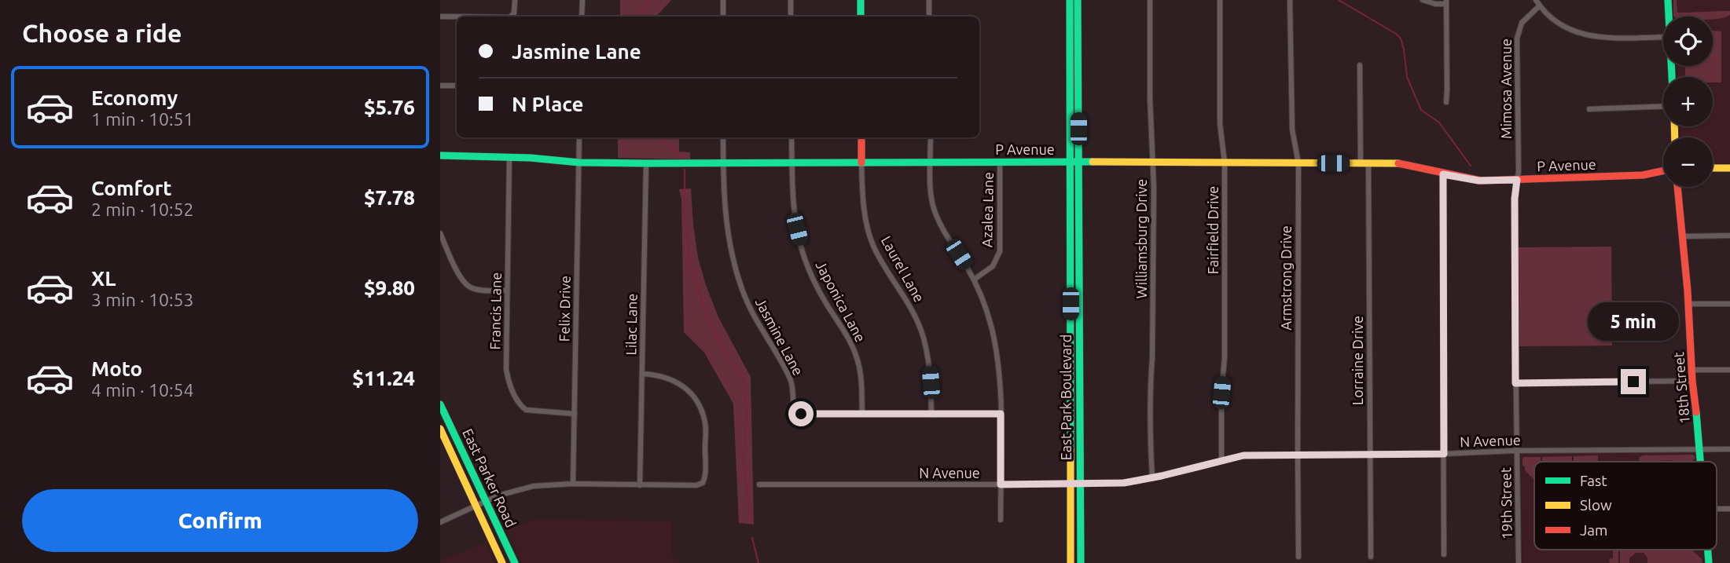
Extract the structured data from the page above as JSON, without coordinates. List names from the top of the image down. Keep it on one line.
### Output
{"streets":{"street":["Mimosa Avenue","P Avenue","Azalea Lane","Fairfield Drive","Williamsburg Drive","Laurel Lane","Armstrong Drive","Japonica Lane","Felix Drive","Francis Lane","Lilac Lane","Jasmine Lane","Lorraine Drive","18th Street","East Park Boulevard","N Avenue","East Parker Road","19th Street"]},"crossings":[["Mimosa Avenue","P Avenue"],["Mimosa Avenue","19th Street"],["P Avenue","Azalea Lane"],["P Avenue","Fairfield Drive"],["P Avenue","Williamsburg Drive"],["P Avenue","Laurel Lane"],["P Avenue","Armstrong Drive"],["P Avenue","Japonica Lane"],["P Avenue","Felix Drive"],["P Avenue","Francis Lane"],["P Avenue","Lilac Lane"],["P Avenue","Jasmine Lane"],["P Avenue","Lorraine Drive"],["P Avenue","East Park Boulevard"],["P Avenue","19th Street"],["Fairfield Drive","N Avenue"],["Williamsburg Drive","N Avenue"],["Laurel Lane","Jasmine Lane"],["Armstrong Drive","N Avenue"],["Japonica Lane","Jasmine Lane"],["Felix Drive","Francis Lane"],["Lorraine Drive","N Avenue"],["18th Street","N Avenue"],["East Park Boulevard","N Avenue"],["N Avenue","19th Street"]],"legend":["Fast","Slow","Jam"],"page":{"heading":"Choose a ride","map_buttons":["+","−"],"banner":["Jasmine Lane","N Place"],"list":[{"name":"Economy","note":"1 min · 10:51","value":"$5.76"},{"name":"Comfort","note":"2 min · 10:52","value":"$7.78"},{"name":"XL","note":"3 min · 10:53","value":"$9.80"},{"name":"Moto","note":"4 min · 10:54","value":"$11.24"}],"bubble":"5 min","buttons":"Confirm"}}
